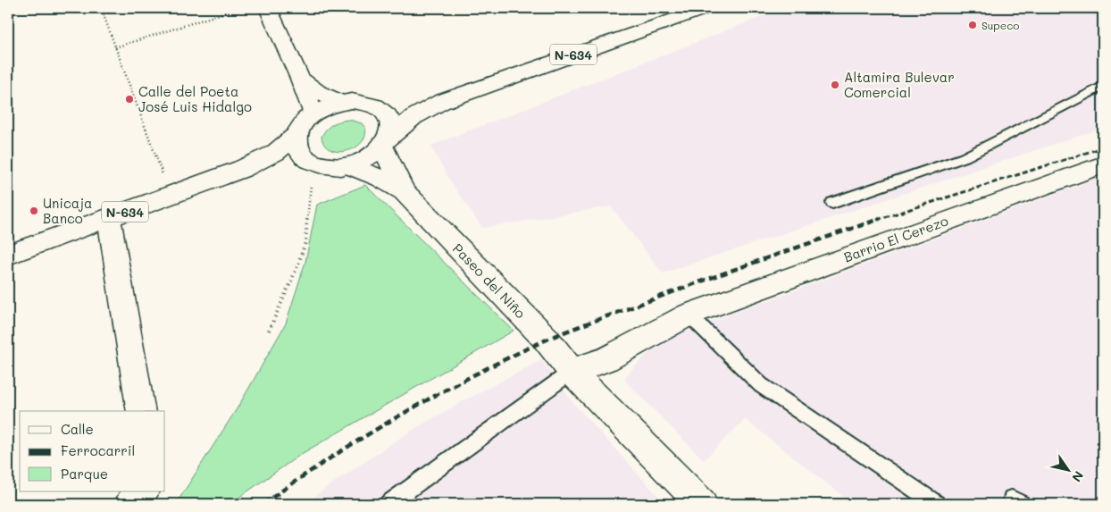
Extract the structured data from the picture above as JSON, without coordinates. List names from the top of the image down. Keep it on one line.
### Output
{"streets":{"main road":["N-634","Barrio El Cerezo","Paseo del Niño"]},"crossings":[["N-634","Paseo del Niño"],["Barrio El Cerezo","Paseo del Niño"]],"places":["Supeco","Altamira Bulevar Comercial","Calle del Poeta José Luis Hidalgo","Unicaja Banco"],"legend":["Calle","Ferrocarril","Parque"],"north":"bottom right"}
